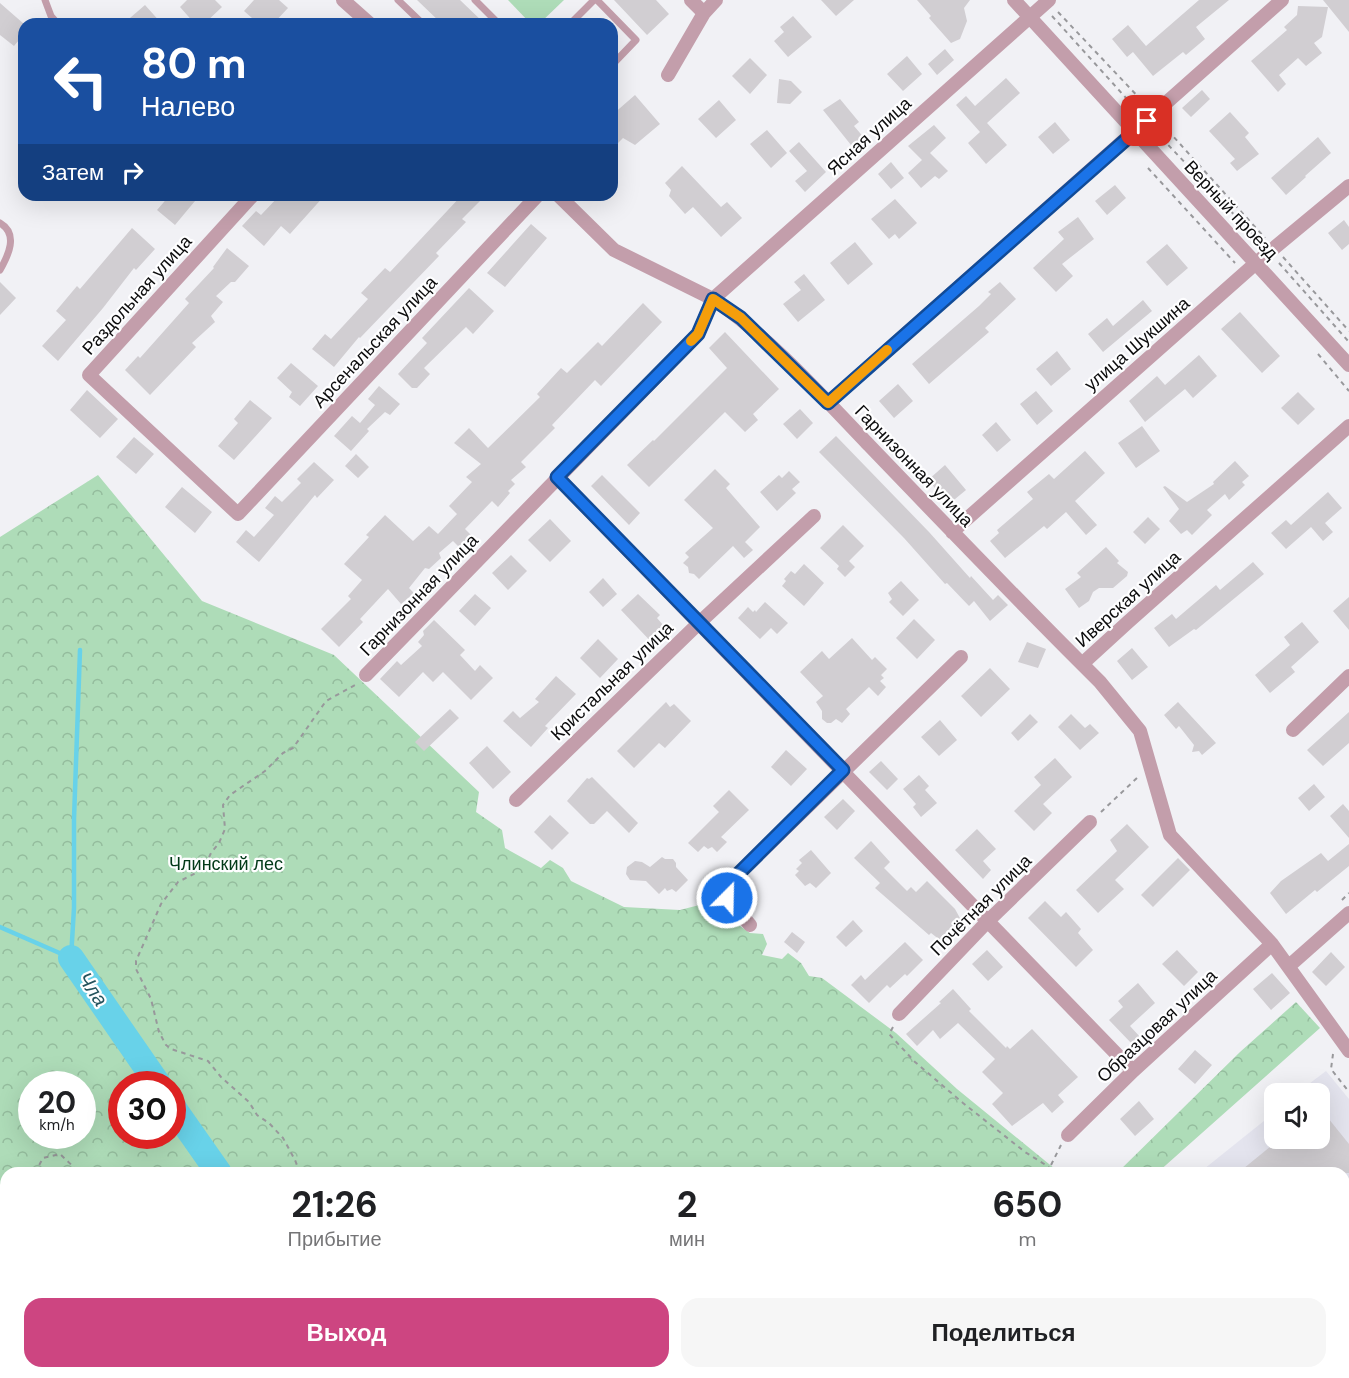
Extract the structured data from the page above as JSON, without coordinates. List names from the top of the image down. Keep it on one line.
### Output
{"streets":{"street":["Ясная улица","Верный проезд","Раздольная улица","Арсенальская улица","улица Шукшина","Гарнизонная улица","Иверская улица","Кристальная улица","Почётная улица","Образцовая улица"]},"crossings":[["Ясная улица","Верный проезд"],["Ясная улица","Гарнизонная улица"],["Верный проезд","улица Шукшина"],["Раздольная улица","Арсенальская улица"],["улица Шукшина","Гарнизонная улица"],["Гарнизонная улица","Иверская улица"],["Иверская улица","Образцовая улица"]],"water":["Чла"],"parks":["Члинский лес"],"page":{"turn":["80 m","Налево"],"then":"Затем","speed":"20 km/h","limit":"30","eta":["21:26","Прибытие","2","мин","650","m"],"buttons":["Выход","Поделиться"]}}
